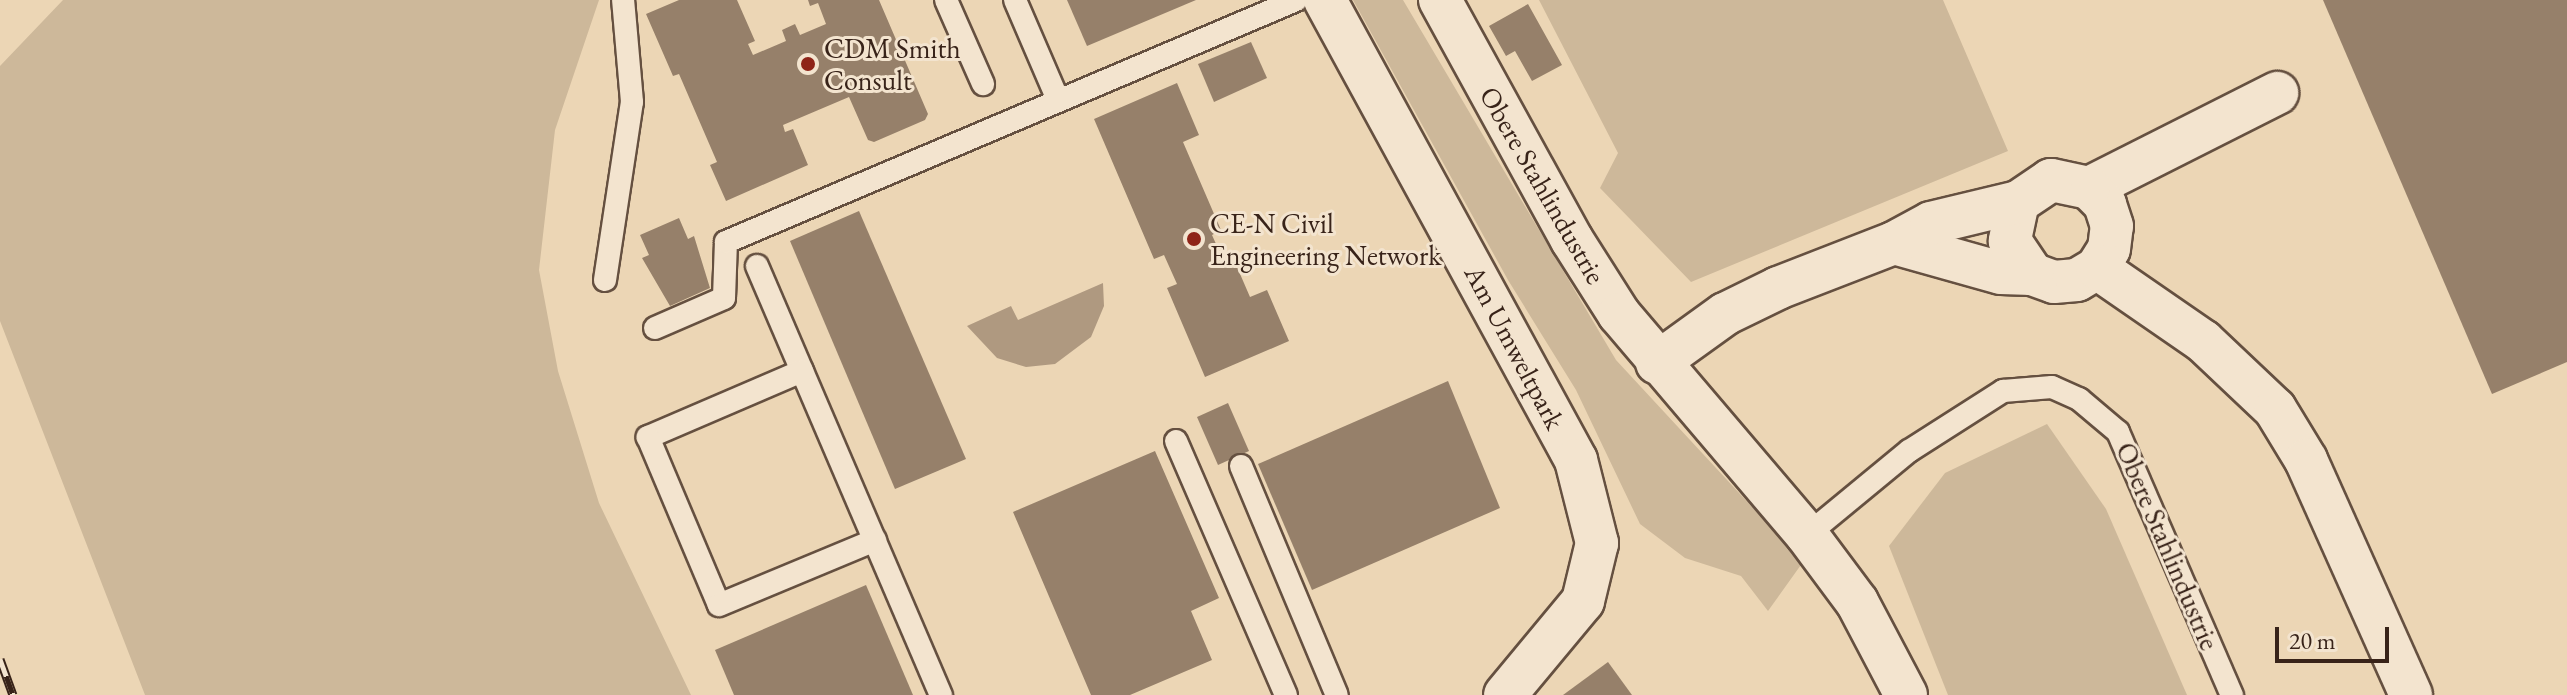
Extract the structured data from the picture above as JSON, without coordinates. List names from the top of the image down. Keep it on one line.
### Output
{"streets":{"street":["Obere Stahlindustrie","Am Umweltpark"]},"places":["CDM Smith Consult","CE-N Civil Engineering Network"],"scale_bar":"20 m"}
